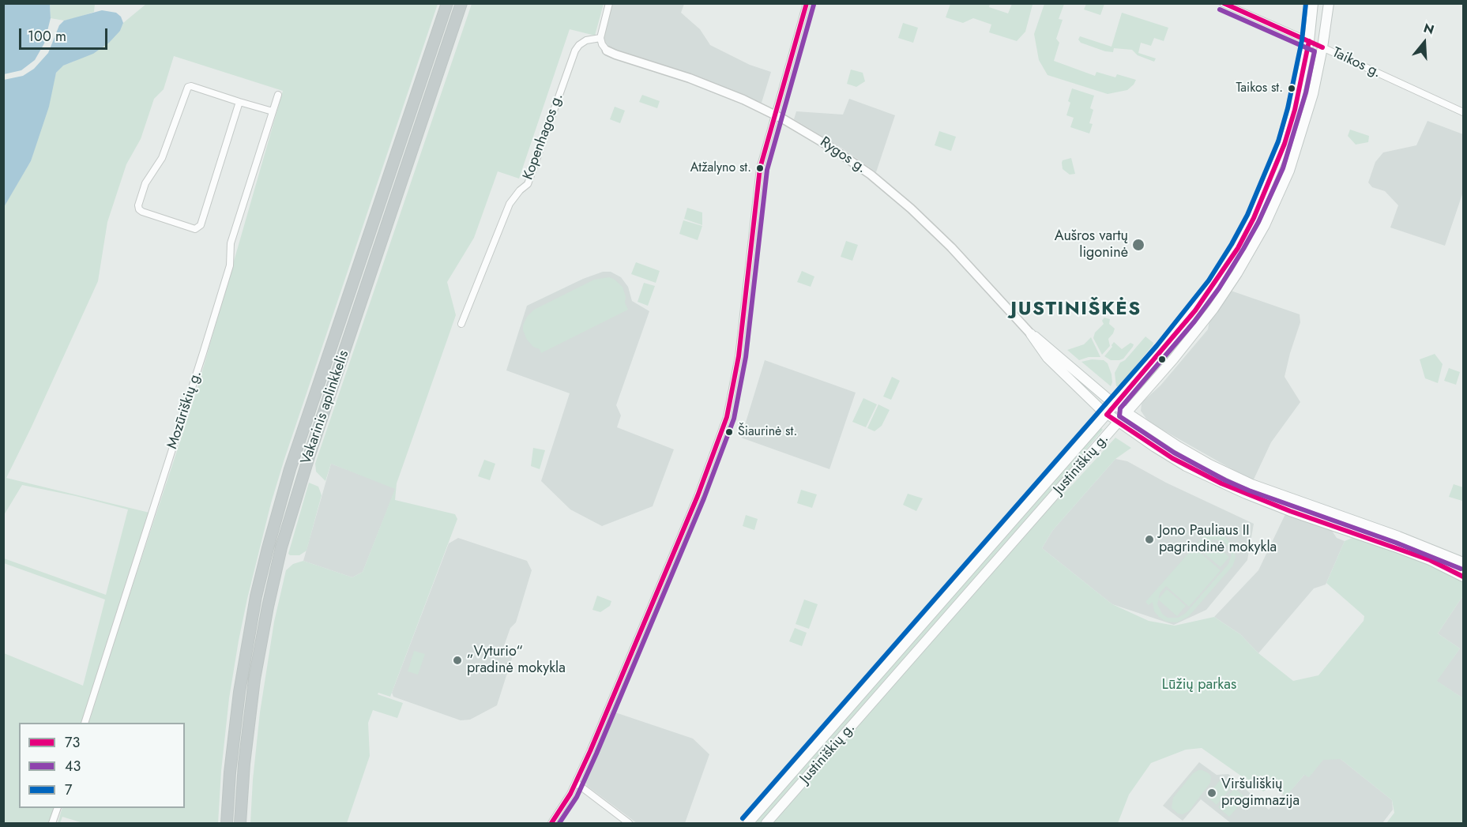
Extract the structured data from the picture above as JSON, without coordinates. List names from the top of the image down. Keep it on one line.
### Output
{"streets":{"highway":["Vakarinis aplinkkelis"],"main road":["Rygos g.","Justiniškių g."],"street":["Taikos g.","Kopenhagos g.","Mozūriškių g."]},"crossings":[["Taikos g.","Justiniškių g."],["Rygos g.","Justiniškių g."]],"districts":["JUSTINIŠKĖS"],"parks":["Lūžių parkas"],"places":["Taikos st.","Atžalyno st.","Aušros vartų ligoninė","Šiaurinė st.","Jono Pauliaus II pagrindinė mokykla","„Vyturio“ pradinė mokykla","Viršuliškių progimnazija"],"lines":["transit line 73","transit line 7","transit line 43"],"legend":["73","43","7"],"scale_bar":"100 m","north":"top"}
